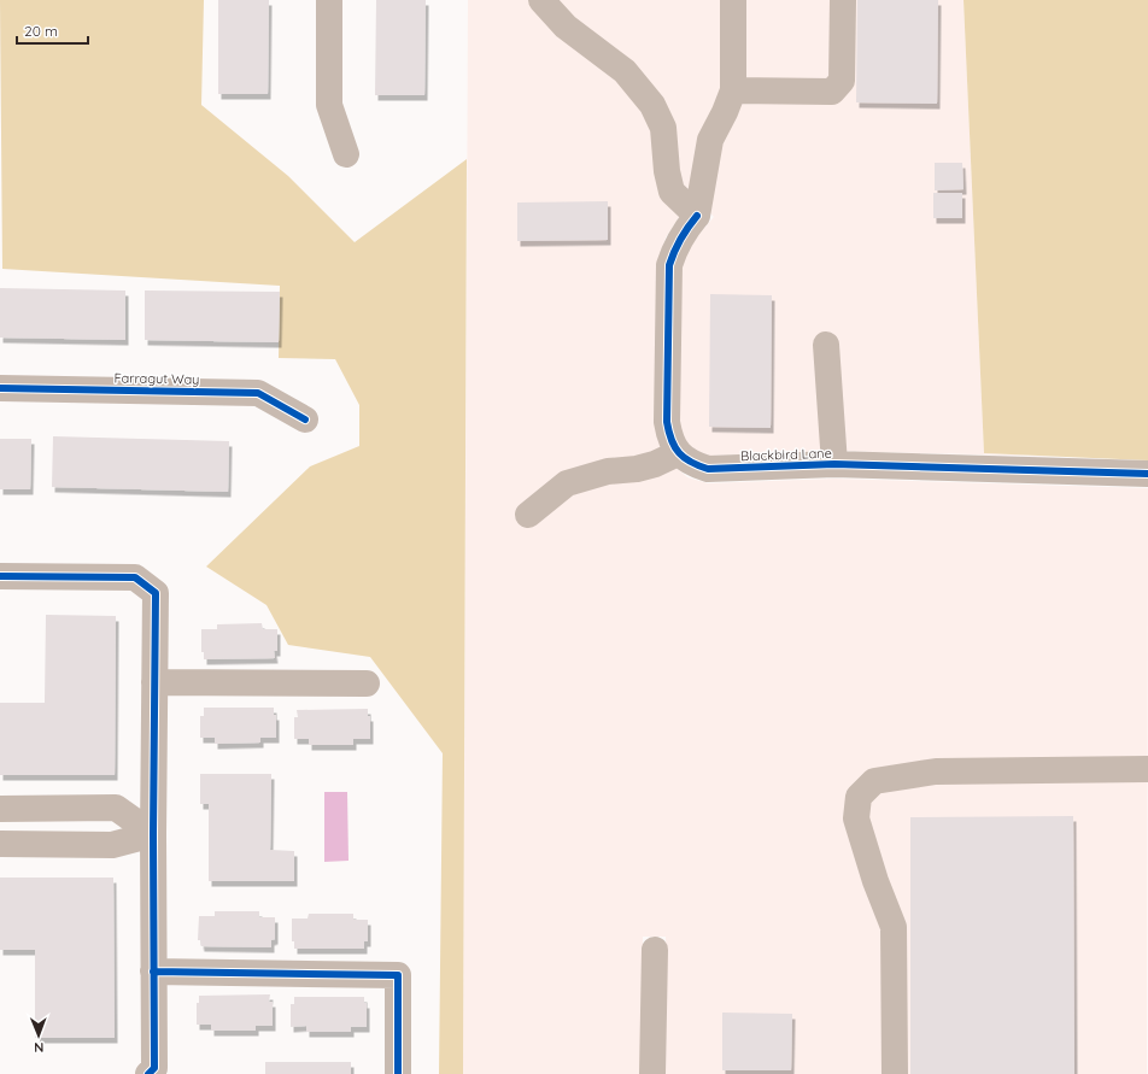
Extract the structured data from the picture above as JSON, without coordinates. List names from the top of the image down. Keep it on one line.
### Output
{"streets":{"street":["Farragut Way","Blackbird Lane"]},"scale_bar":"20 m","north":"bottom"}
